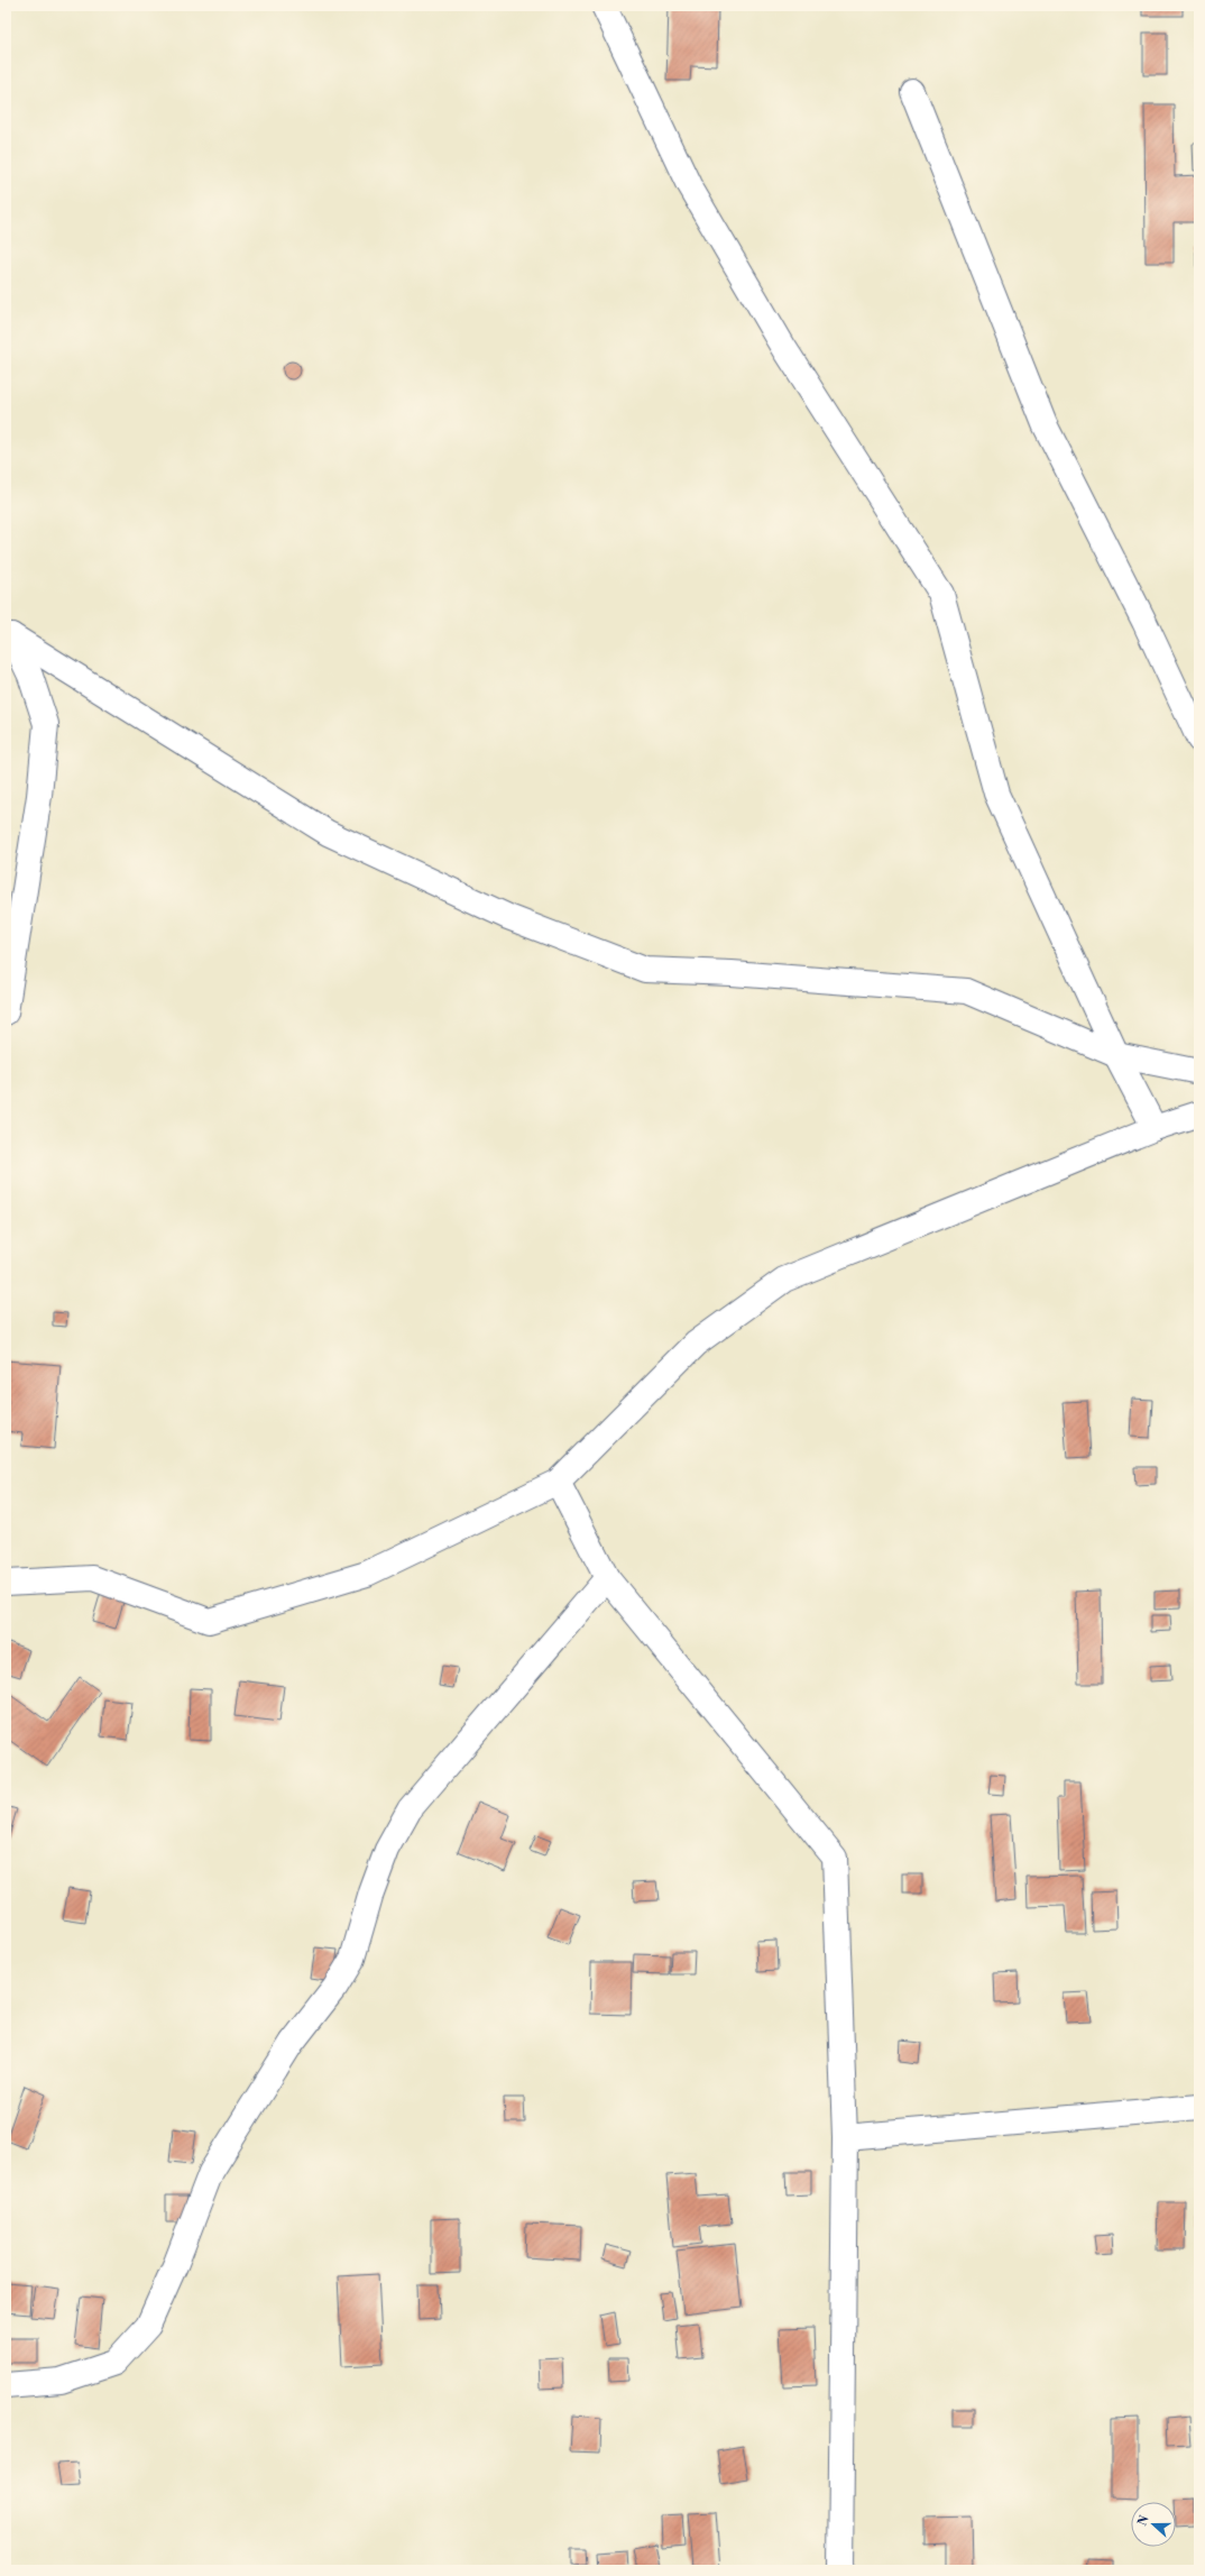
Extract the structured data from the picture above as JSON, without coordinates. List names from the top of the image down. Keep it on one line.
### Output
{"north":"left"}
